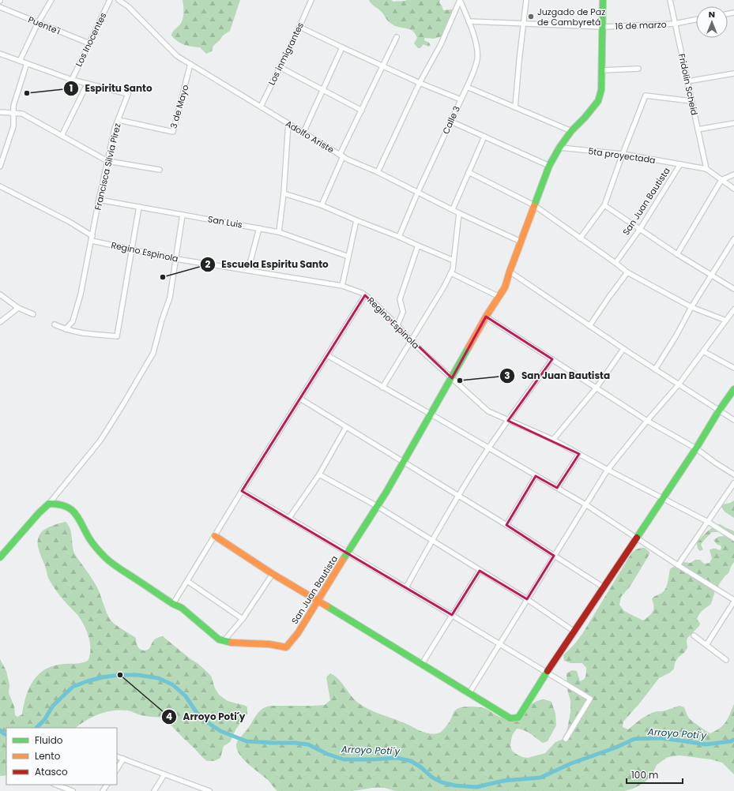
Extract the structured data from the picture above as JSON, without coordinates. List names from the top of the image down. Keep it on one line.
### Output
{"streets":{"street":["Puente'i","16 de marzo","Los Inocentes","Los inmigrantes","Fridolin Scheid","3 de Mayo","Calle 3","Adolfo Ariste","5ta proyectada","Francisca Silvia Pirez","San Juan Bautista","San Luis","Regino Espinola"]},"crossings":[["Puente'i","Los Inocentes"],["16 de marzo","Fridolin Scheid"],["16 de marzo","Calle 3"],["16 de marzo","San Juan Bautista"],["Los inmigrantes","Adolfo Ariste"],["Fridolin Scheid","5ta proyectada"],["3 de Mayo","Adolfo Ariste"],["3 de Mayo","Francisca Silvia Pirez"],["Calle 3","Adolfo Ariste"],["Adolfo Ariste","San Juan Bautista"],["5ta proyectada","San Juan Bautista"],["Francisca Silvia Pirez","San Luis"],["Francisca Silvia Pirez","Regino Espinola"],["San Juan Bautista","Regino Espinola"]],"water":["Arroyo Poti´y"],"places":["Juzgado de Paz de Cambyretá","Espiritu Santo","Escuela Espiritu Santo","San Juan Bautista","Arroyo Poti´y"],"legend":["Fluido","Lento","Atasco"],"scale_bar":"100 m","north":"top"}
